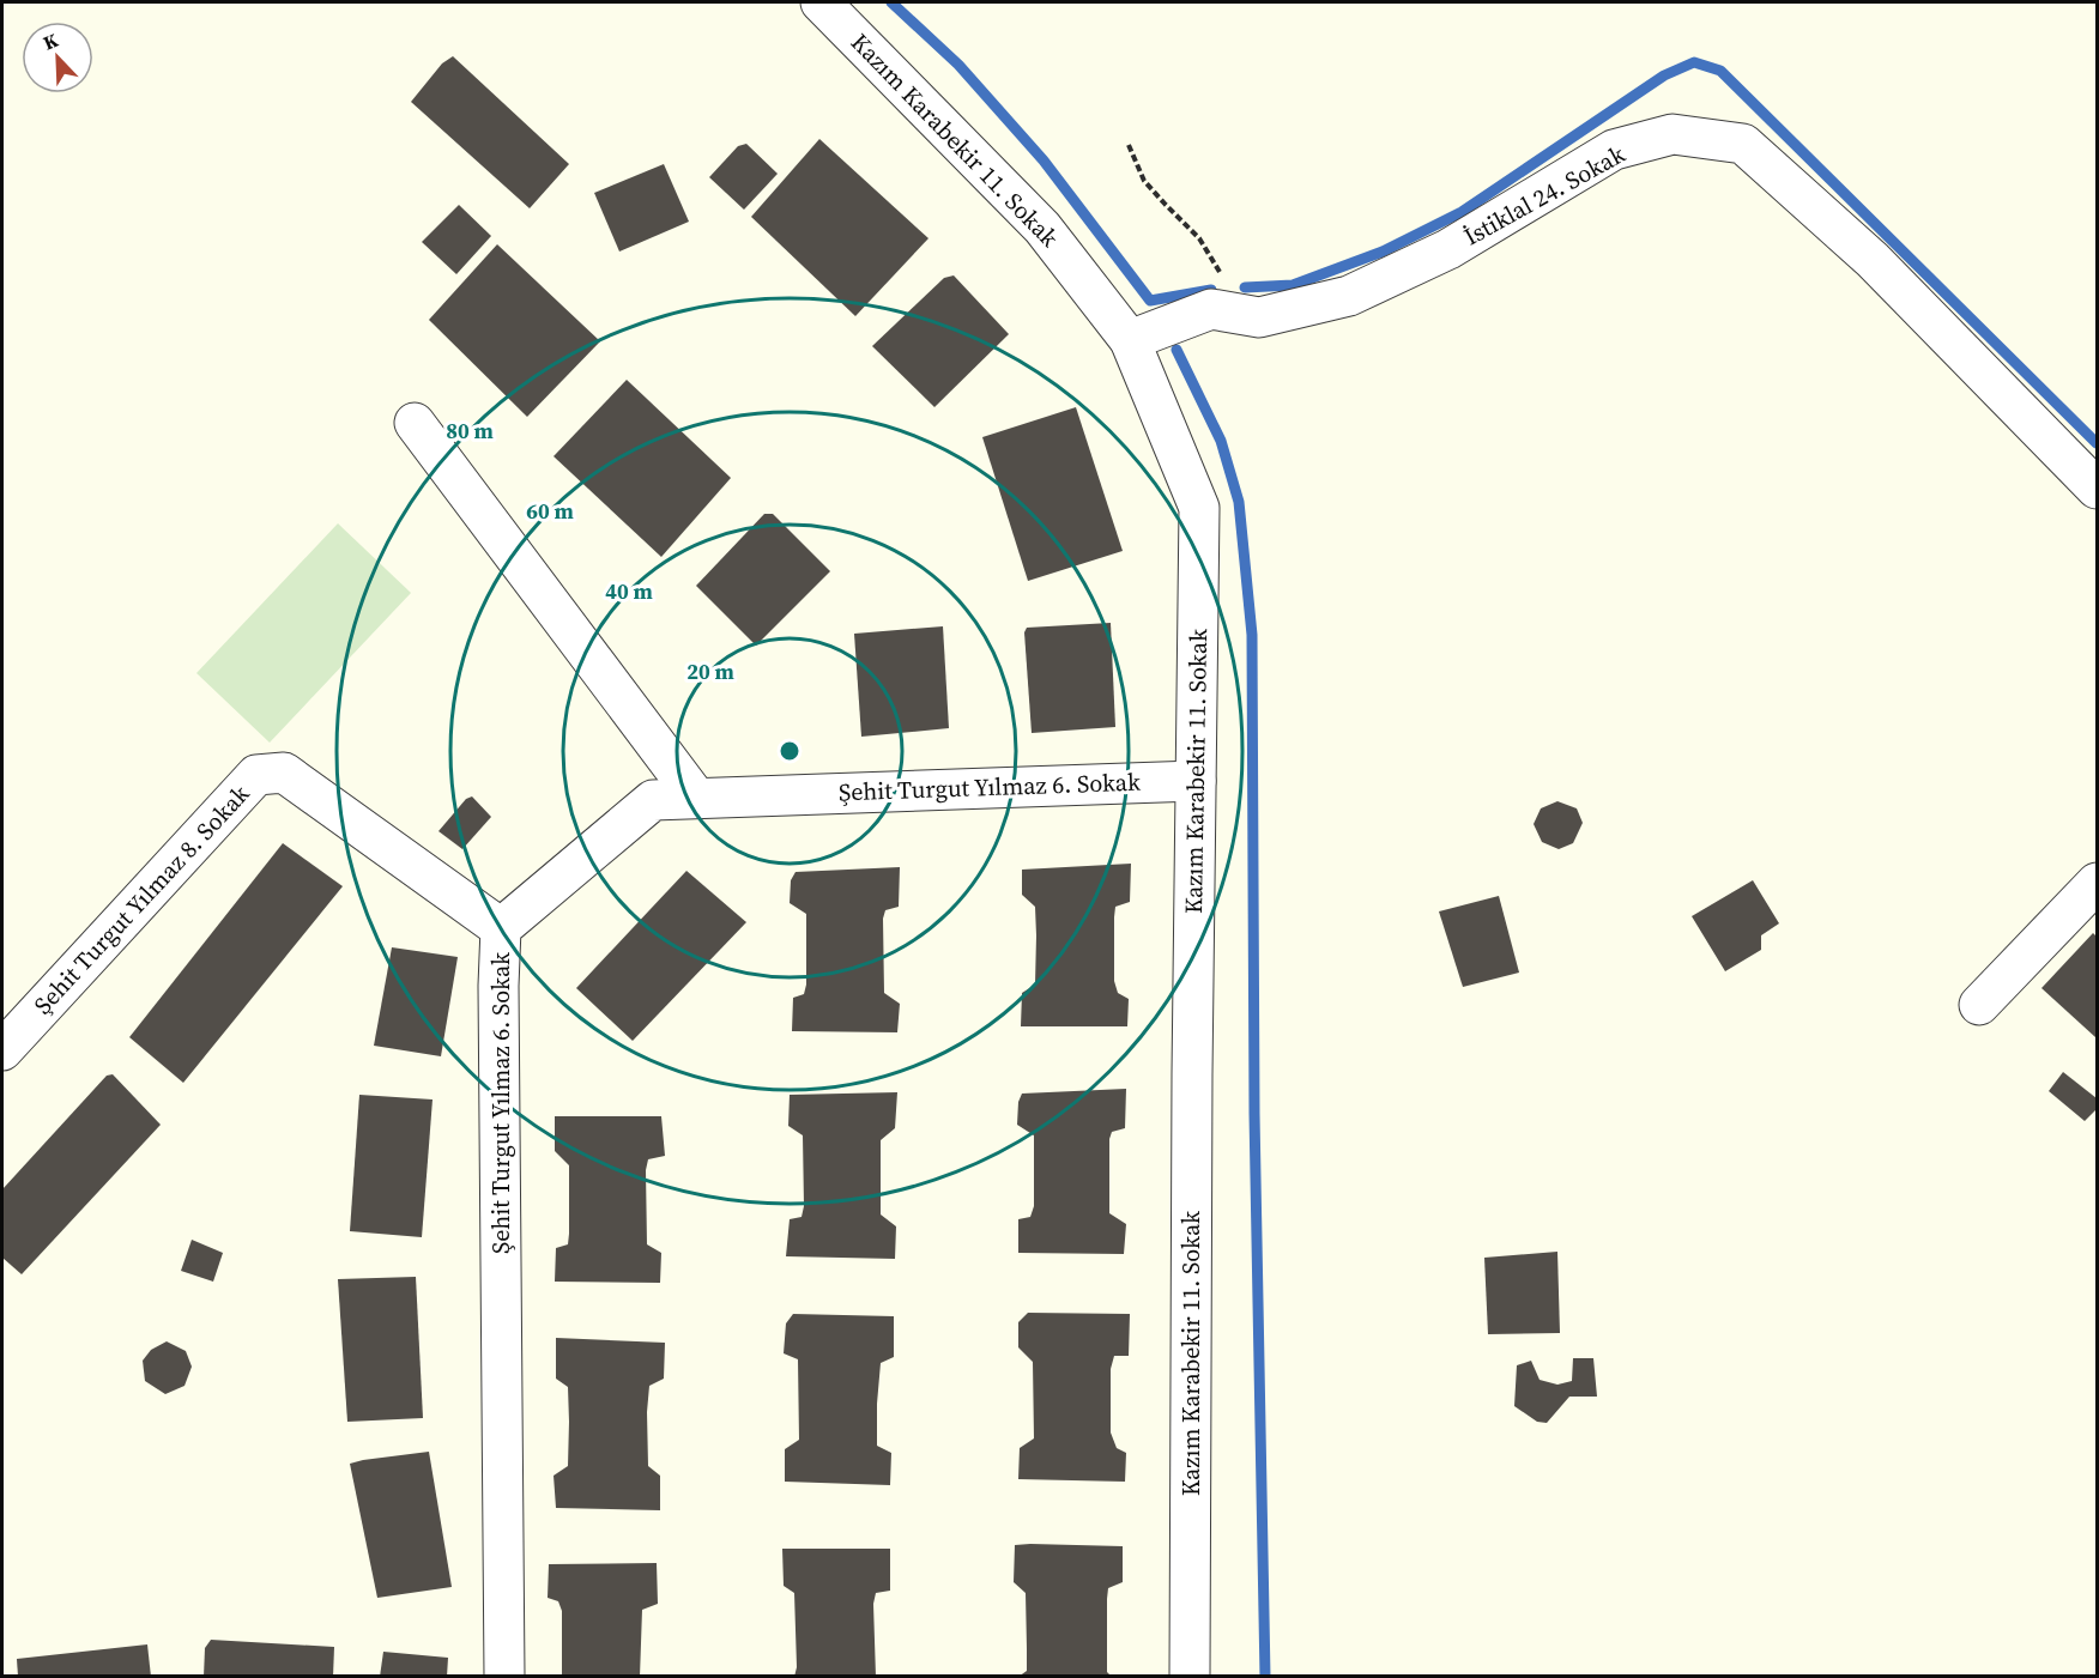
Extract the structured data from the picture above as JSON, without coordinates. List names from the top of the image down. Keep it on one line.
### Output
{"streets":{"street":["Kazım Karabekir 11. Sokak","İstiklal 24. Sokak","Şehit Turgut Yılmaz 6. Sokak","Şehit Turgut Yılmaz 8. Sokak"]},"crossings":[["Kazım Karabekir 11. Sokak","İstiklal 24. Sokak"],["Kazım Karabekir 11. Sokak","Şehit Turgut Yılmaz 6. Sokak"],["Şehit Turgut Yılmaz 6. Sokak","Şehit Turgut Yılmaz 8. Sokak"]],"north":"top left","rings":["80 m","60 m","40 m","20 m"]}
